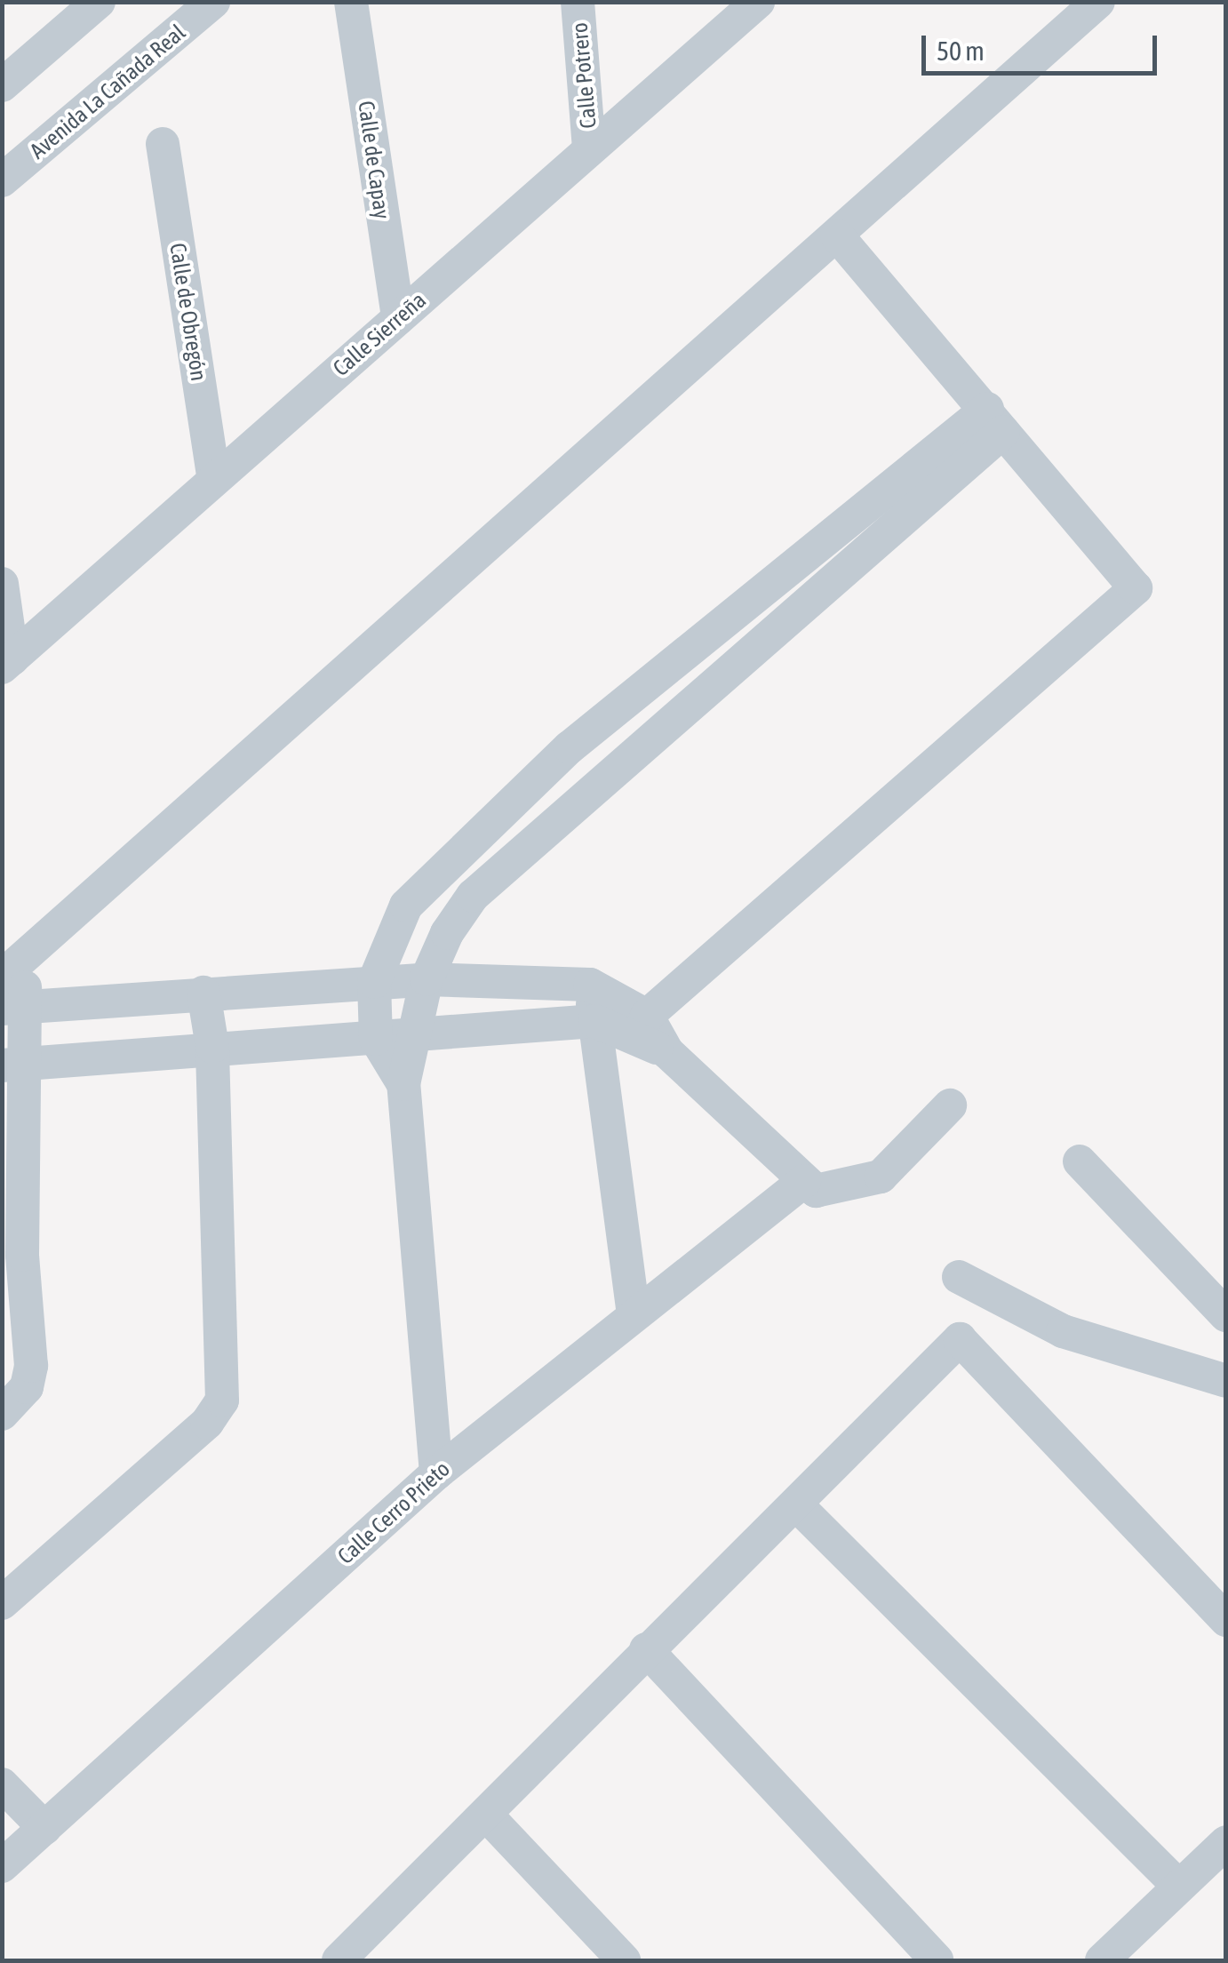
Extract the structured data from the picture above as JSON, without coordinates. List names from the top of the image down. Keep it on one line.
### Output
{"streets":{"street":["Calle Potrero","Avenida La Cañada Real","Calle de Capay","Calle de Obregón","Calle Sierreña","Calle Cerro Prieto"]},"crossings":[["Calle Potrero","Calle Sierreña"],["Calle de Capay","Calle Sierreña"],["Calle de Obregón","Calle Sierreña"]],"scale_bar":"50 m"}
